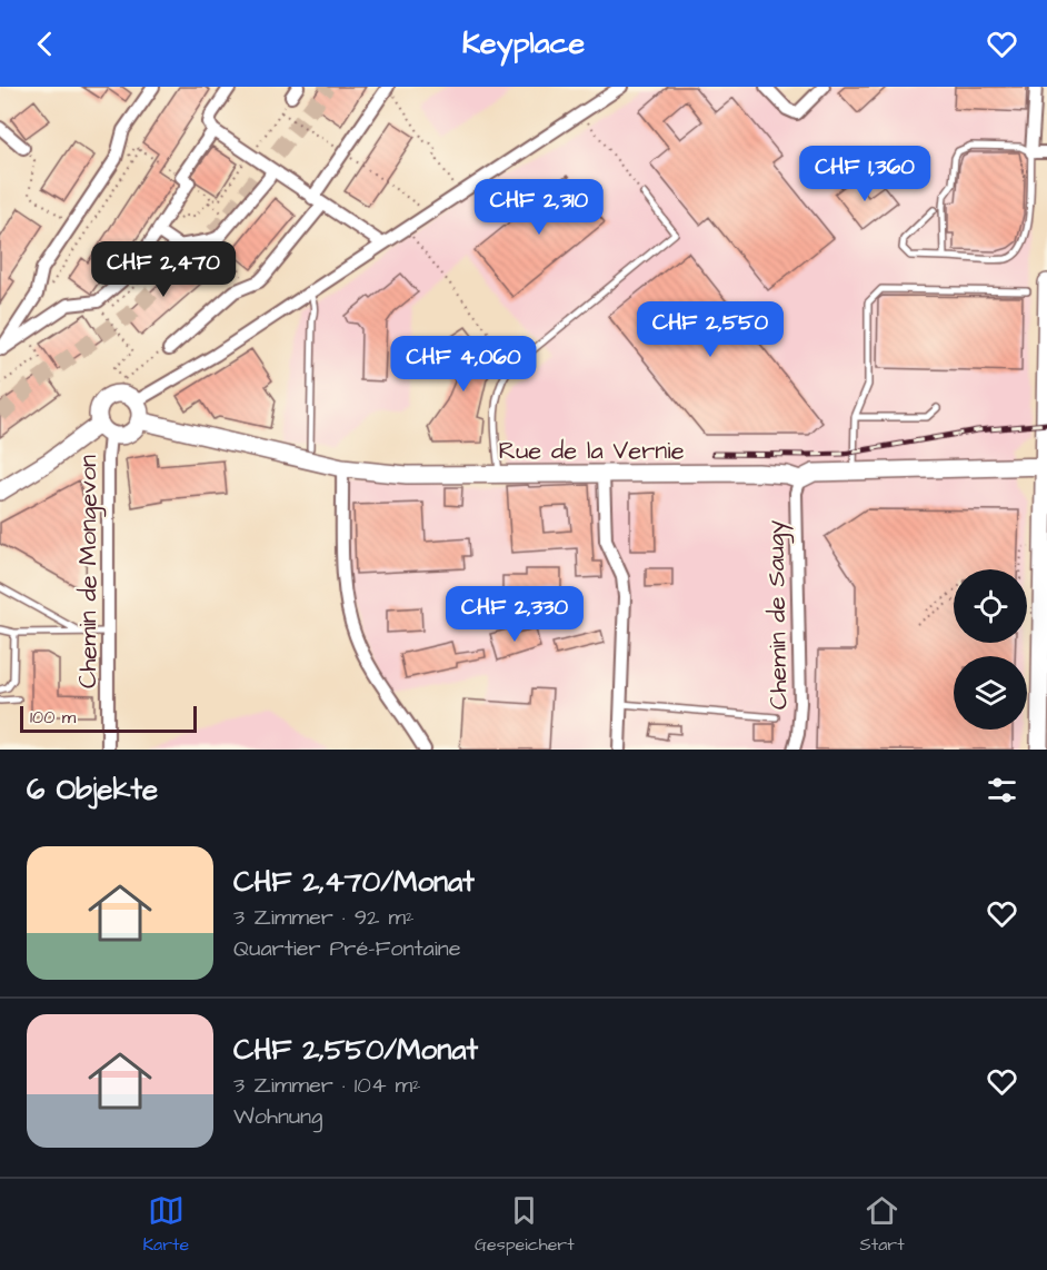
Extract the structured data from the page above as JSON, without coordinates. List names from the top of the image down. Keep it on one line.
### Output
{"streets":{"street":["Rue de la Vernie","Chemin de Mongevon","Chemin de Saugy"]},"crossings":[["Rue de la Vernie","Chemin de Mongevon"],["Rue de la Vernie","Chemin de Saugy"]],"scale_bar":"100 m","page":{"header":"Keyplace","price":["CHF 1,360","CHF 2,310","CHF 2,470","CHF 2,550","CHF 4,060","CHF 2,330"],"scale":"100 m","heading":"6 Objekte","list":[{"name":"CHF 2,470/Monat","note":"3 Zimmer · 92 m² · Quartier Pré-Fontaine"},{"name":"CHF 2,550/Monat","note":"3 Zimmer · 104 m² · Wohnung"}],"tabs":["Karte","Gespeichert","Start"]}}
